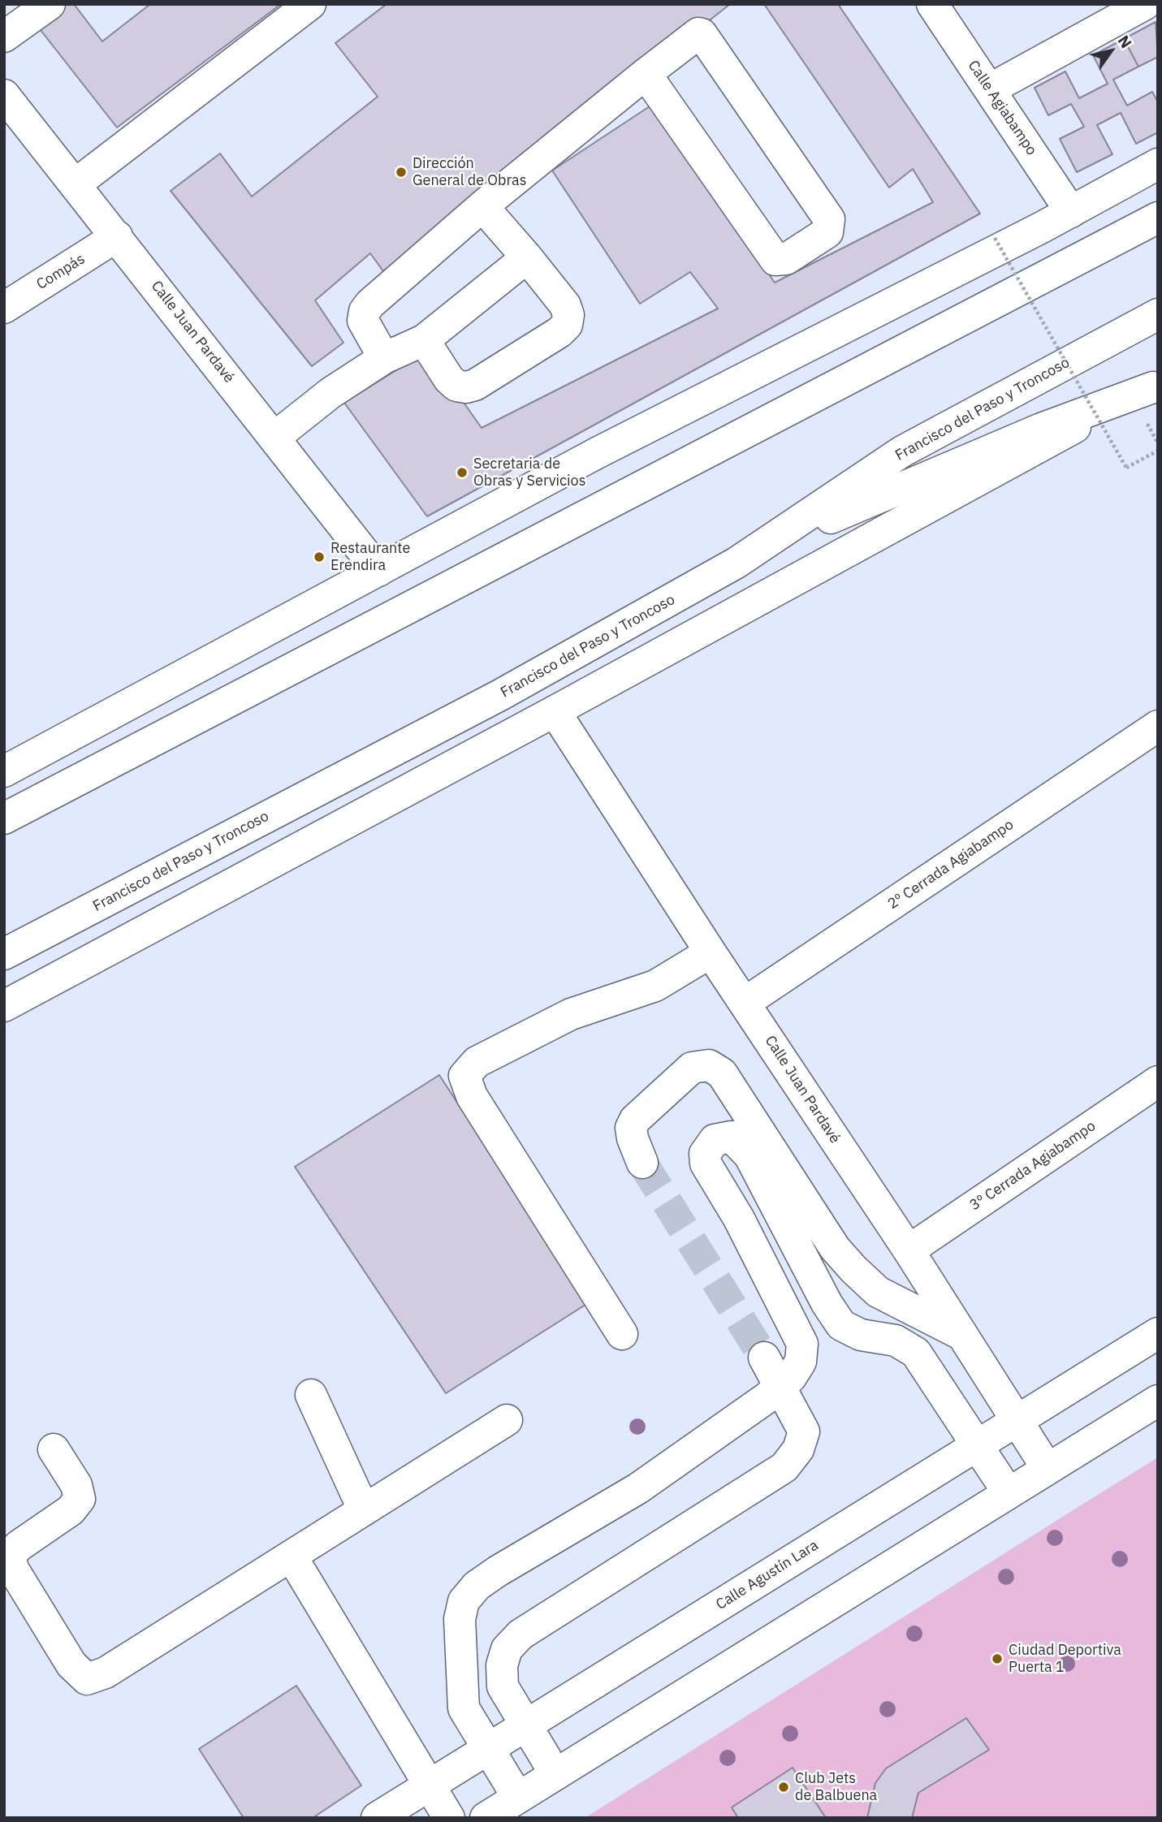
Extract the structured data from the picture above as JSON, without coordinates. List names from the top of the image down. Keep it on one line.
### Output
{"streets":{"main road":["Calle Agiabampo","Compás","Calle Juan Pardavé","Francisco del Paso y Troncoso","2º Cerrada Agiabampo","3º Cerrada Agiabampo","Calle Agustín Lara"]},"crossings":[["Compás","Calle Juan Pardavé"],["Calle Juan Pardavé","2º Cerrada Agiabampo"],["Calle Juan Pardavé","3º Cerrada Agiabampo"],["Calle Juan Pardavé","Calle Agustín Lara"]],"places":["Dirección General de Obras","Secretaria de Obras y Servicios","Restaurante Erendira","Ciudad Deportiva Puerta 1","Club Jets de Balbuena"],"north":"top right"}
